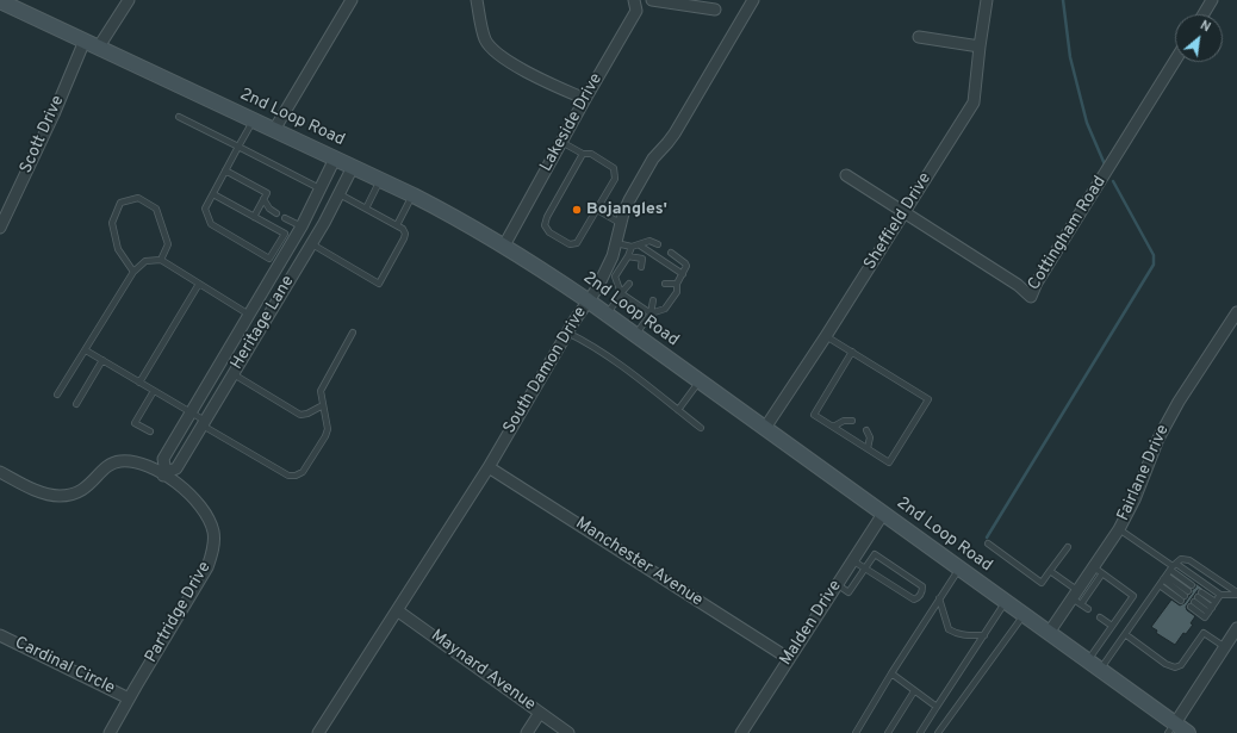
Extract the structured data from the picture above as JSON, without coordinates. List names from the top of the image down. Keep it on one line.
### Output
{"streets":{"main road":["2nd Loop Road"],"street":["Lakeside Drive","Scott Drive","Sheffield Drive","Cottingham Road","Heritage Lane","South Damon Drive","Fairlane Drive","Manchester Avenue","Partridge Drive","Malden Drive","Cardinal Circle","Maynard Avenue"]},"crossings":[["2nd Loop Road","Lakeside Drive"],["2nd Loop Road","Scott Drive"],["2nd Loop Road","Sheffield Drive"],["2nd Loop Road","Heritage Lane"],["2nd Loop Road","South Damon Drive"],["2nd Loop Road","Fairlane Drive"],["2nd Loop Road","Malden Drive"],["Sheffield Drive","Cottingham Road"],["Heritage Lane","Partridge Drive"],["South Damon Drive","Manchester Avenue"],["South Damon Drive","Maynard Avenue"],["Manchester Avenue","Malden Drive"],["Partridge Drive","Cardinal Circle"]],"places":["Bojangles'"],"north":"top right"}
